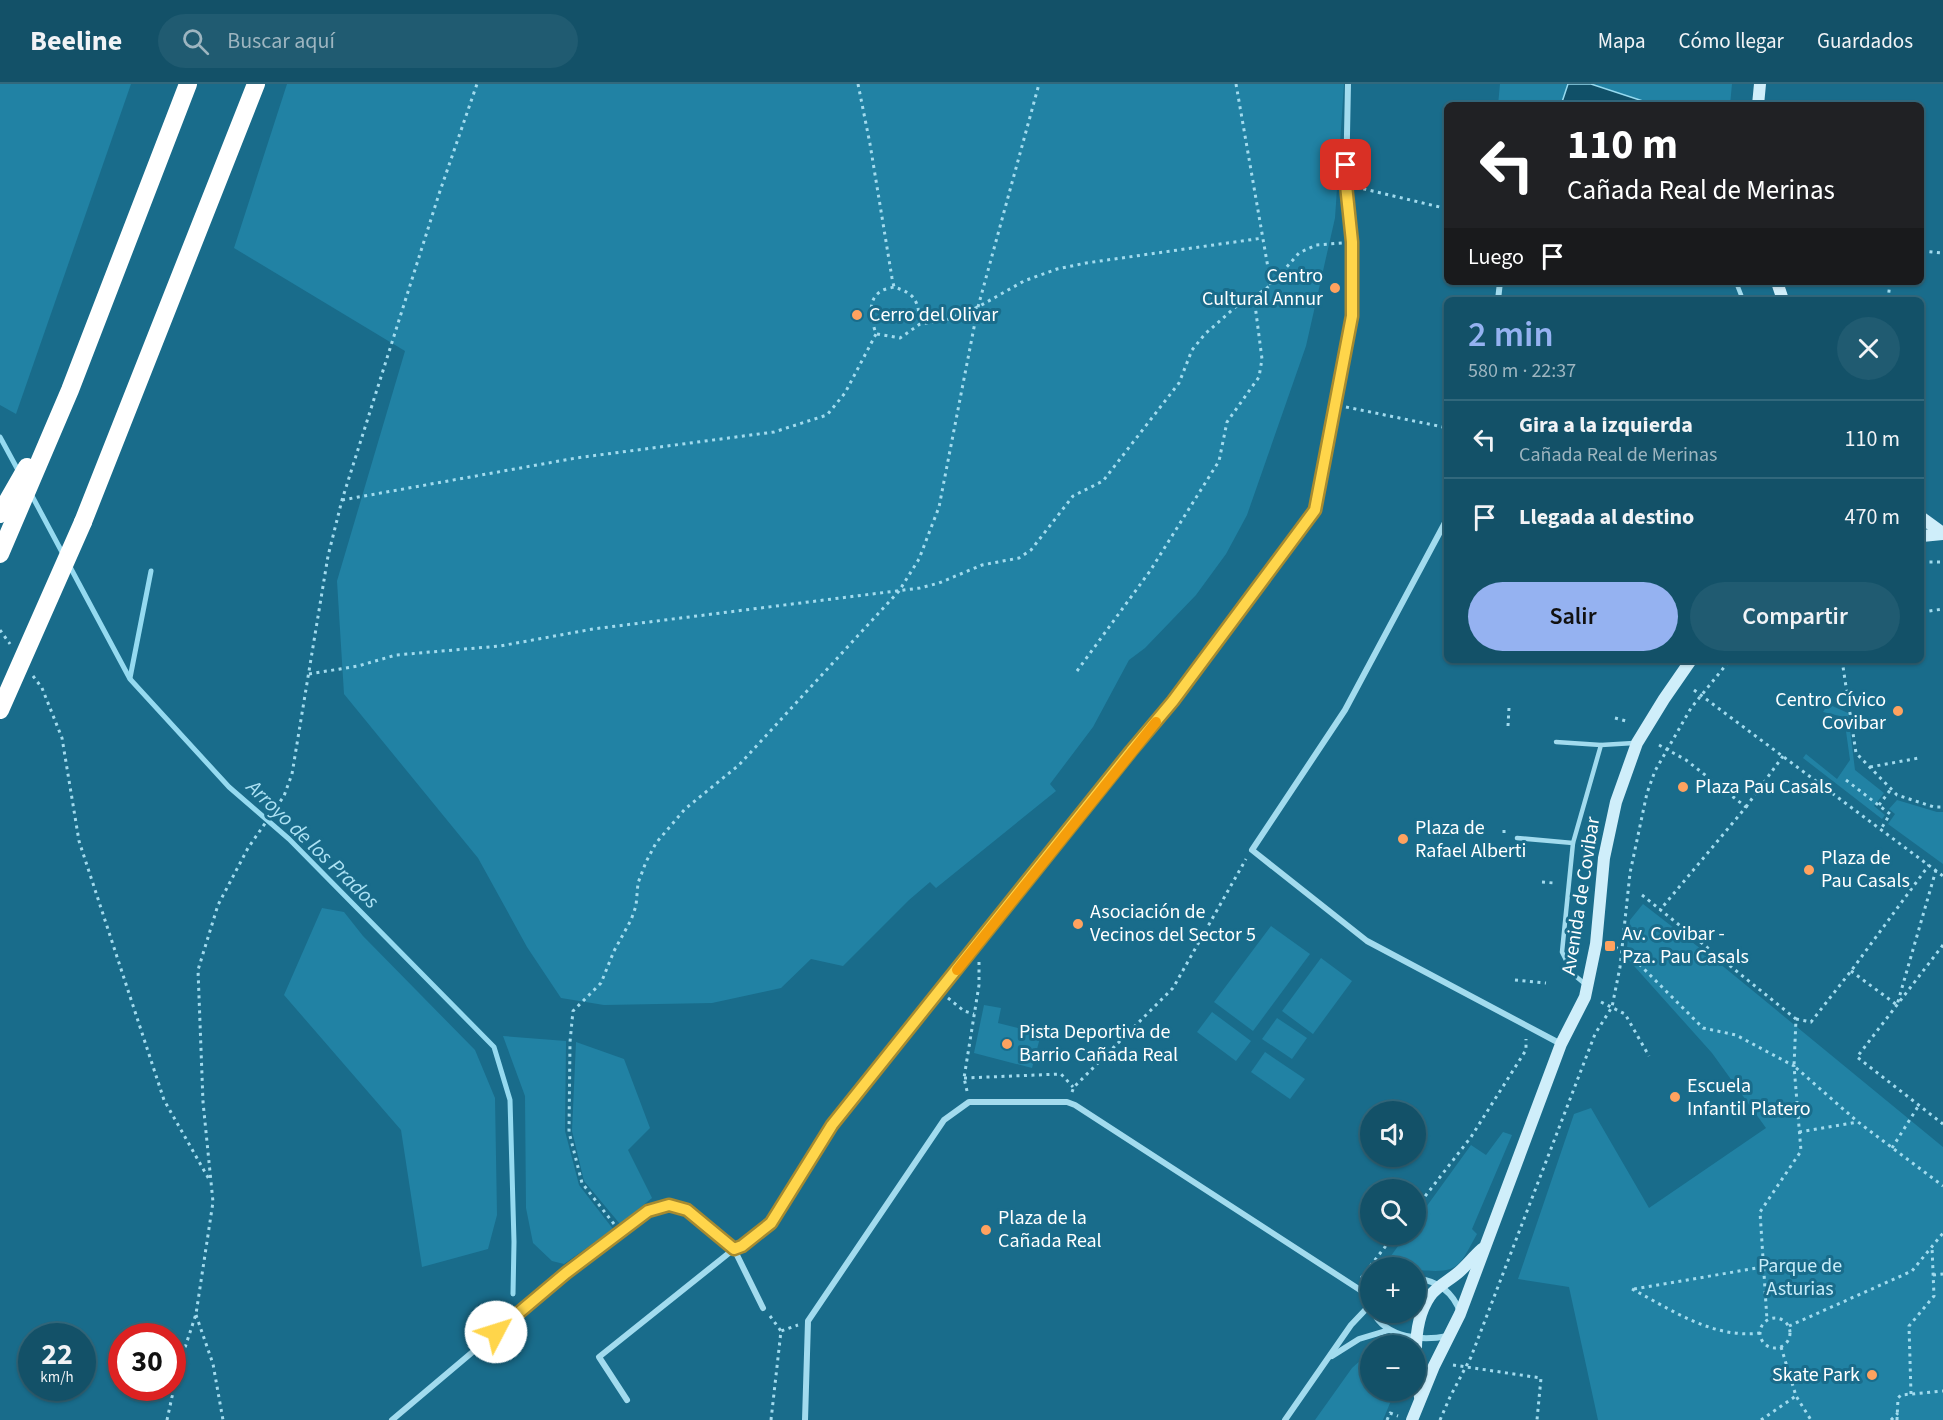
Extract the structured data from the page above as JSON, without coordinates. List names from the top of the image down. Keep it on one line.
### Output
{"streets":{"street":["Avenida de Covibar"]},"water":["Arroyo de los Prados"],"parks":["Parque de Asturias"],"places":{"other":["Centro Cultural Annur","Cerro del Olivar","Centro Cívico Covibar","Plaza Pau Casals","Plaza de Rafael Alberti","Plaza de Pau Casals","Asociación de Vecinos del Sector 5","Pista Deportiva de Barrio Cañada Real","Escuela Infantil Platero","Plaza de la Cañada Real","Skate Park"],"transit":["Av. Covibar - Pza. Pau Casals"]},"page":{"header":"Beeline","search":"Buscar aquí","nav":["Mapa","Cómo llegar","Guardados"],"turn":["110 m","Cañada Real de Merinas"],"then":"Luego","heading":["2 min","580 m · 22:37"],"list":[{"name":"Gira a la izquierda","note":"Cañada Real de Merinas","value":"110 m"},{"name":"Llegada al destino","value":"470 m"}],"buttons":["Salir","Compartir"],"map_buttons":["+","−"],"speed":"22 km/h","limit":"30"}}
